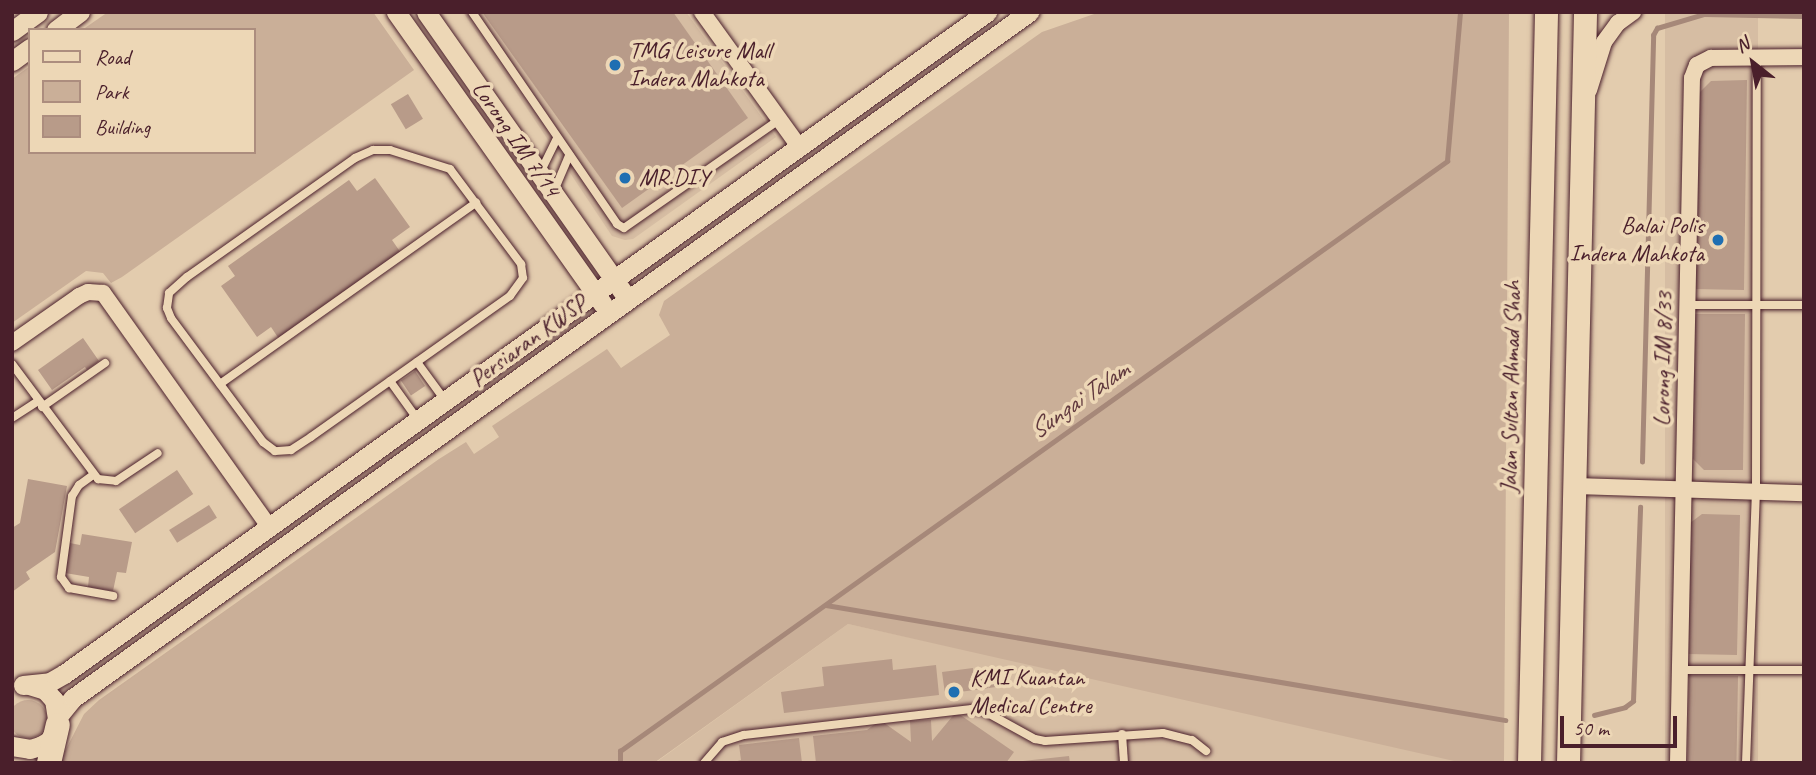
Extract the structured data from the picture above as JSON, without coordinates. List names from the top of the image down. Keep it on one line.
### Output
{"streets":{"main road":["Jalan Sultan Ahmad Shah"],"street":["Lorong IM 7/14","Persiaran KWSP","Lorong IM 8/33"]},"crossings":[["Lorong IM 7/14","Persiaran KWSP"]],"water":["Sungai Talam"],"places":["TMG Leisure Mall Indera Mahkota","MR.DIY","Balai Polis Indera Mahkota","KMI Kuantan Medical Centre"],"legend":["Road","Park","Building"],"scale_bar":"50 m","north":"top left"}
